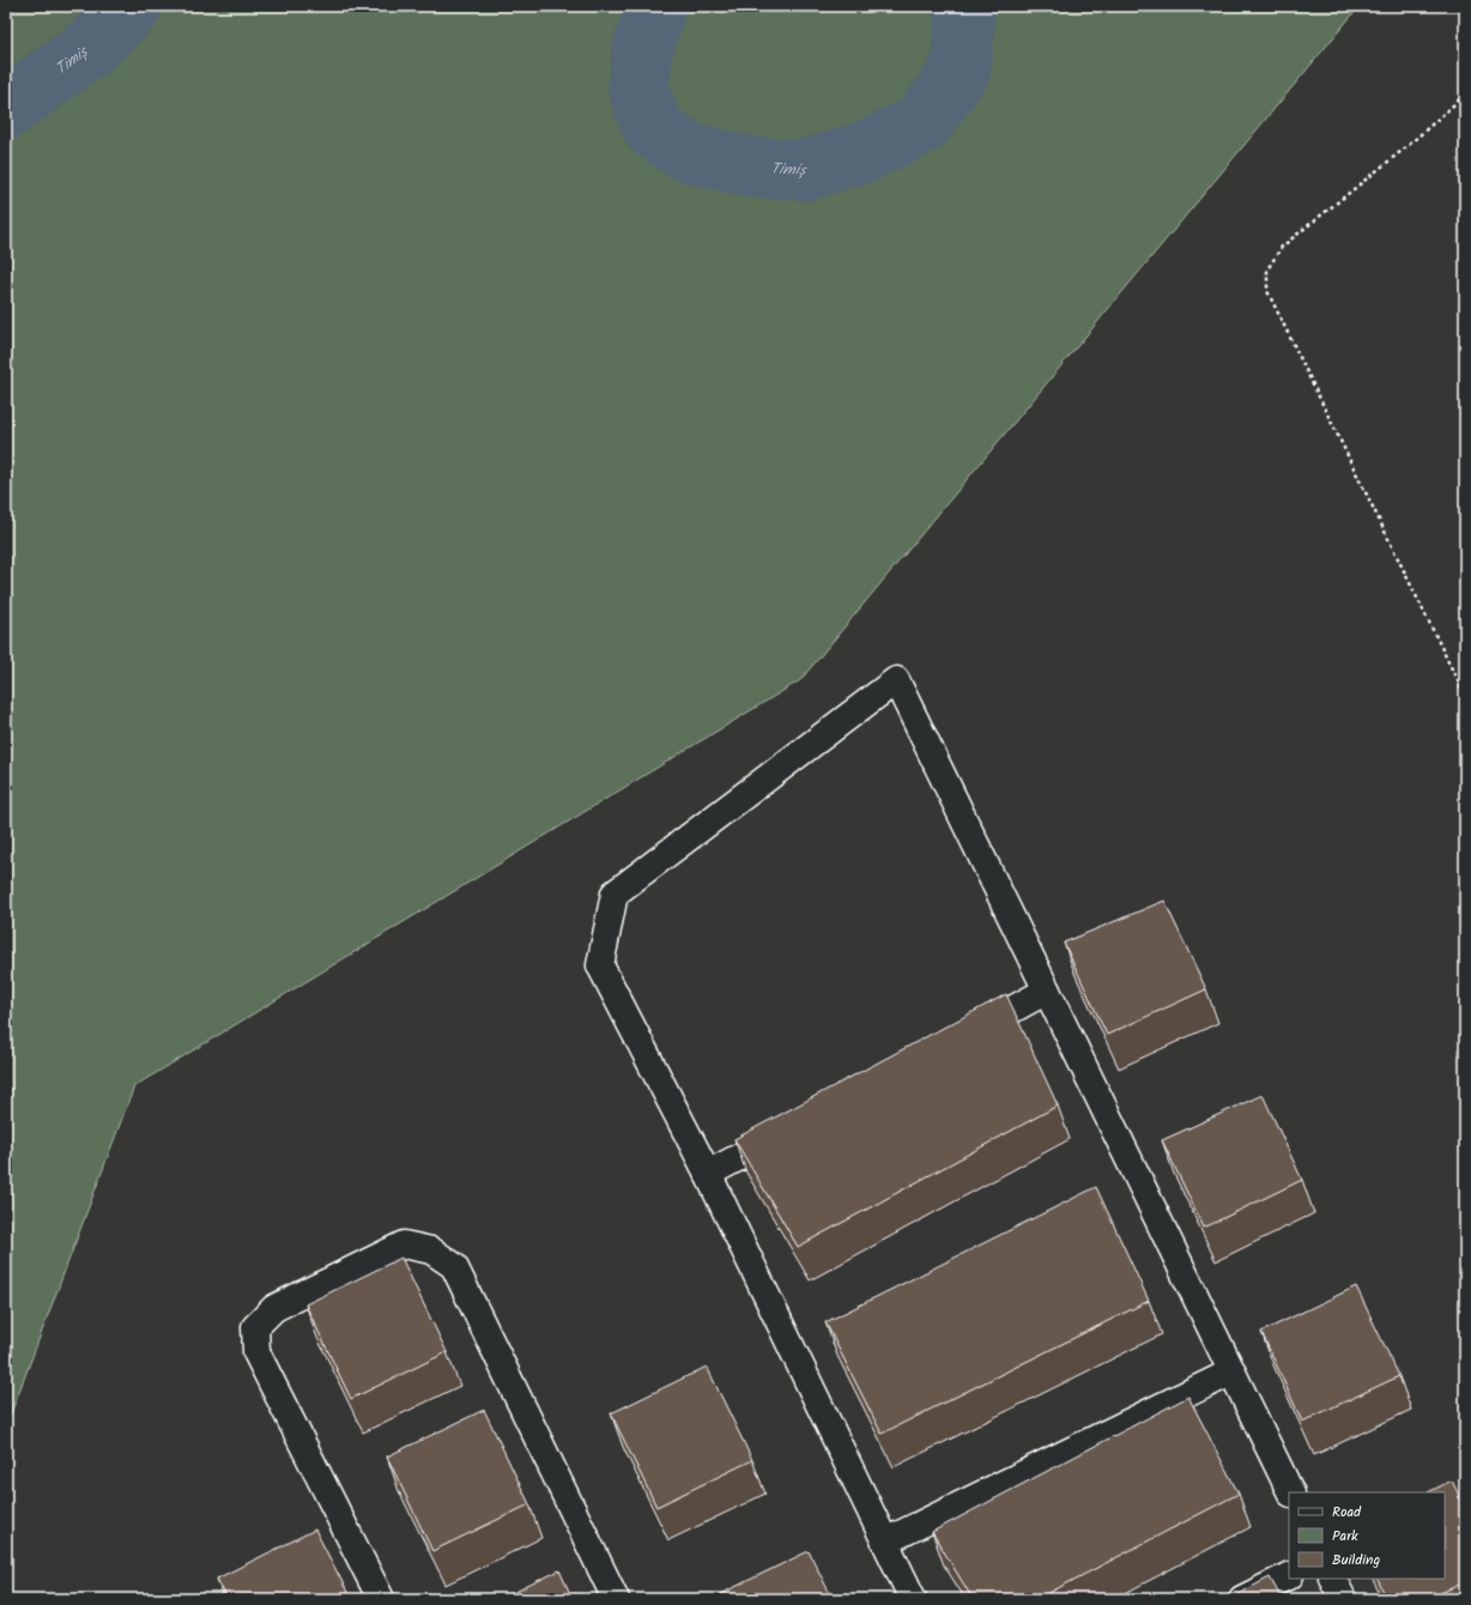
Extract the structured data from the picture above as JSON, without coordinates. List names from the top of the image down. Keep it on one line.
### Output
{"water":["Timiș"],"legend":["Road","Park","Building"]}
